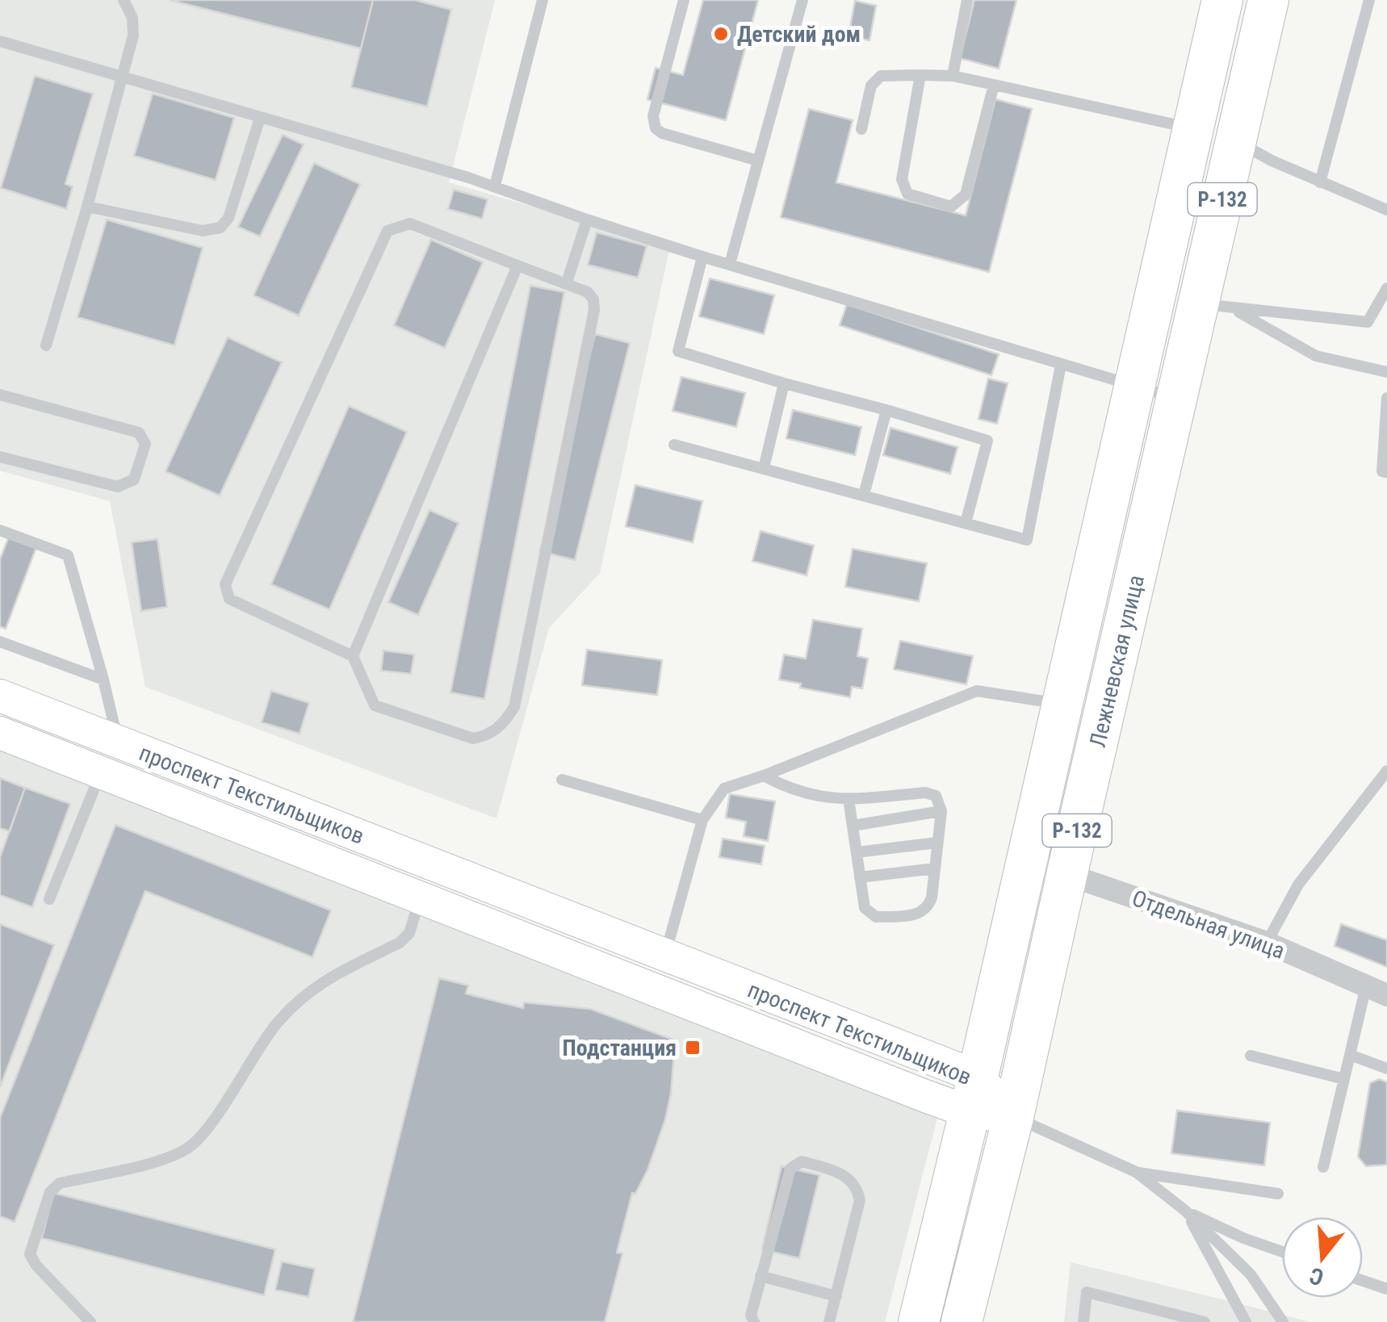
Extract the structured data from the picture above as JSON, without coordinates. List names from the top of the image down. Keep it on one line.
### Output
{"streets":{"highway":["Р-132","Лежневская улица"],"main road":["проспект Текстильщиков"],"street":["Отдельная улица"]},"crossings":[["Лежневская улица","проспект Текстильщиков"],["Лежневская улица","Отдельная улица"]],"places":{"other":["Детский дом"],"transit":["Подстанция"]},"north":"bottom"}
